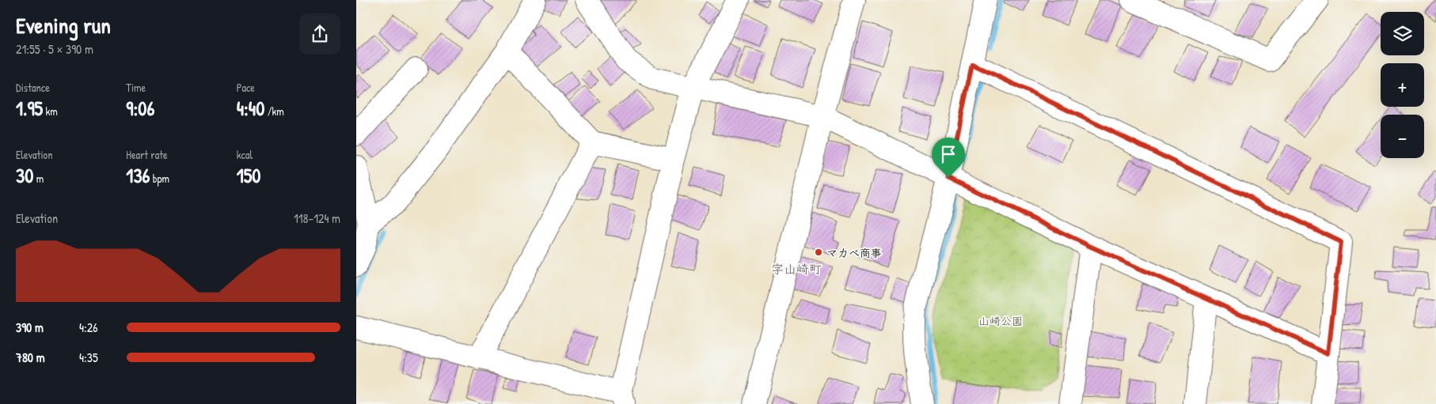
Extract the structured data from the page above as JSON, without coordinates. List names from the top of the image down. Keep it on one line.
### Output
{"districts":["字山崎町"],"parks":["山崎公園"],"places":["マカベ商事"],"page":{"heading":["Evening run","21:55 · 5 × 390 m"],"map_buttons":["+","−"],"stats":[["Distance","1.95 km"],["Time","9:06"],["Pace","4:40 /km"],["Elevation","30 m"],["Heart rate","136 bpm"],["kcal","150"]],"chart":["Elevation","118–124 m"],"list":[{"name":"390 m","note":"4:26"},{"name":"780 m","note":"4:35"}]}}
